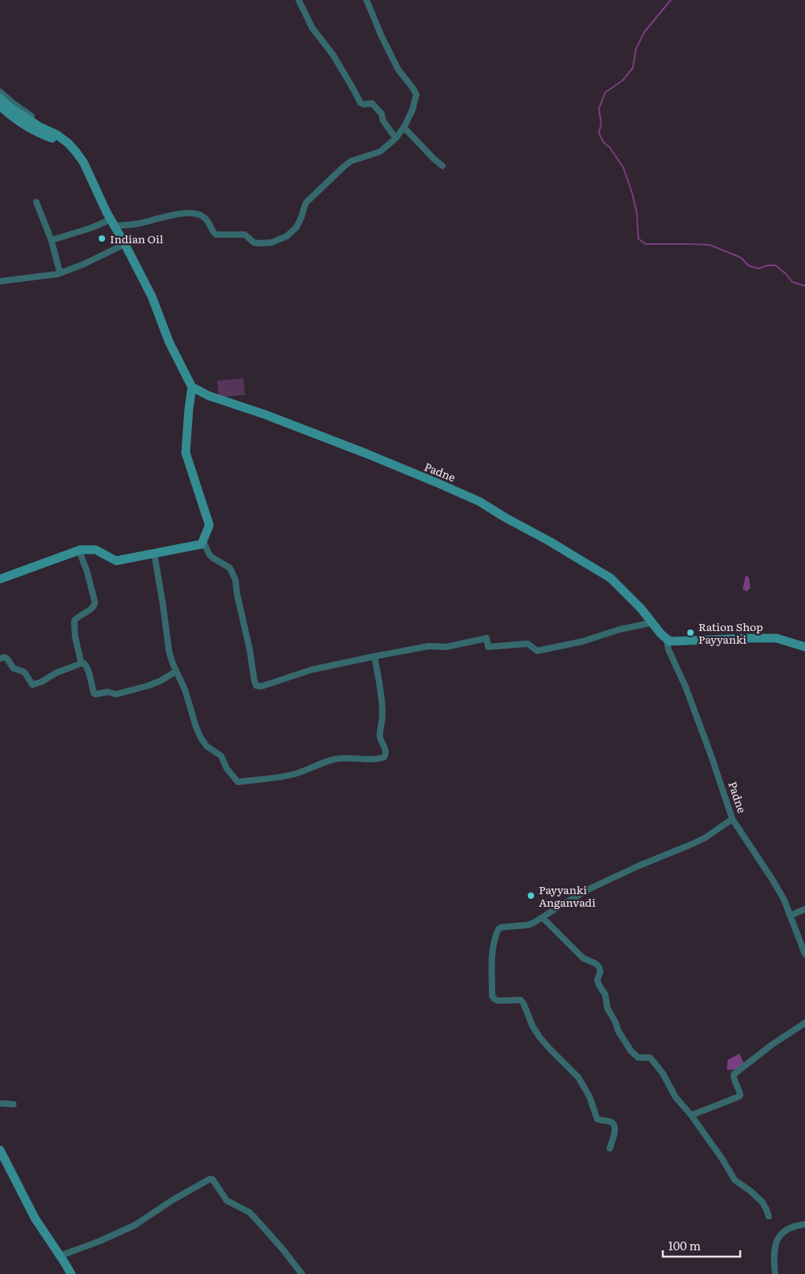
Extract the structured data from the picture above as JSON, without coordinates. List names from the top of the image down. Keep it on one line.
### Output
{"streets":{"main road":["Padne"]},"places":["Indian Oil","Ration Shop Payyanki","Payyanki Anganvadi"],"scale_bar":"100 m"}
